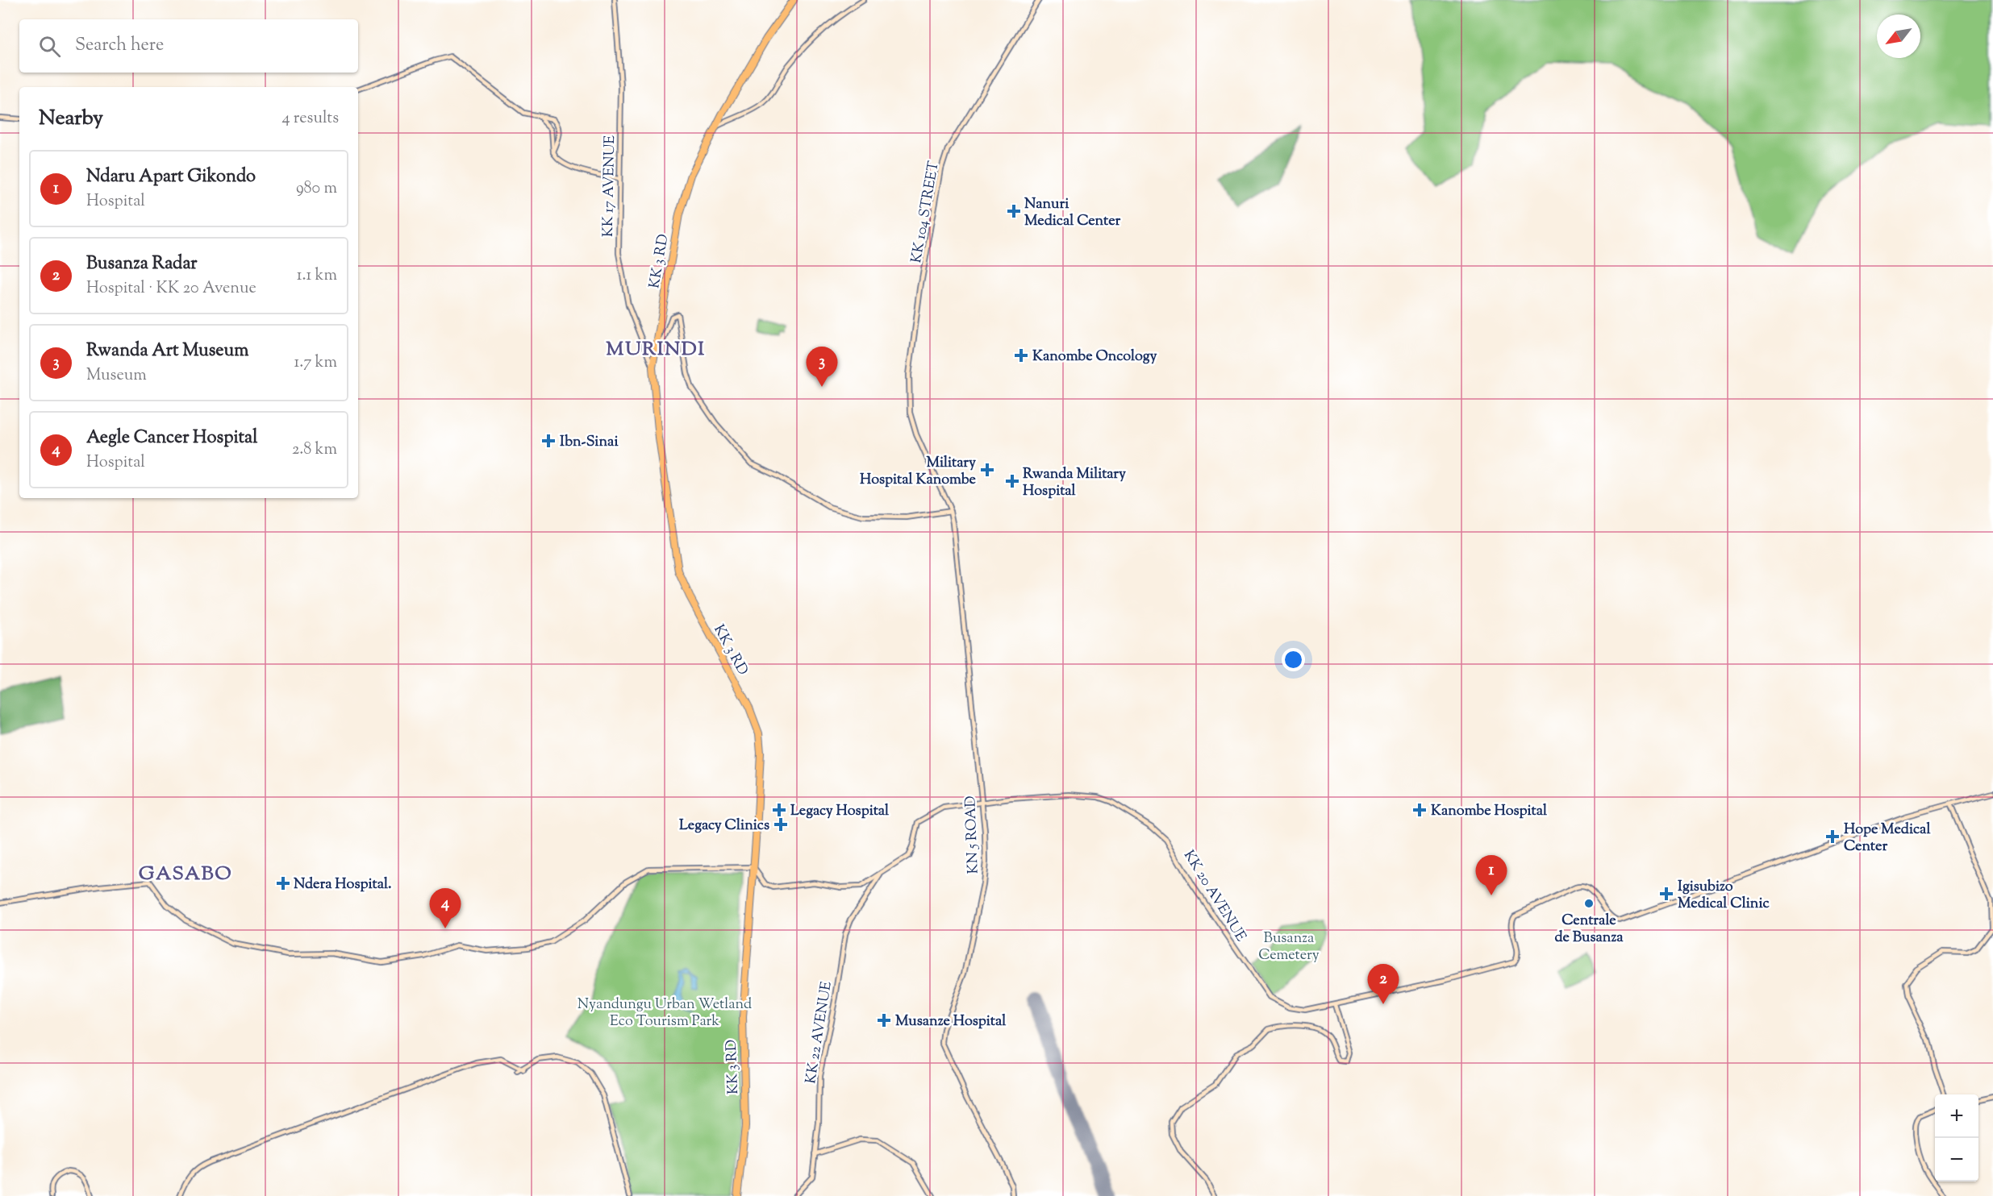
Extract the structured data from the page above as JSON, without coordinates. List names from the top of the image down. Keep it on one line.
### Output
{"streets":{"highway":["KK 3 RD"],"main road":["KK 17 AVENUE","KK 104 STREET","KN 5 ROAD","KK 20 AVENUE","KK 22 AVENUE"]},"crossings":[["KK 17 AVENUE","KK 3 RD"],["KK 104 STREET","KN 5 ROAD"],["KN 5 ROAD","KK 20 AVENUE"],["KK 20 AVENUE","KK 22 AVENUE"]],"districts":["MURINDI","GASABO"],"parks":["Busanza Cemetery","Nyandungu Urban Wetland Eco Tourism Park"],"places":{"health":["Nanuri Medical Center","Kanombe Oncology","Ibn-Sinai","Military Hospital Kanombe","Rwanda Military Hospital","Legacy Hospital","Kanombe Hospital","Legacy Clinics","Hope Medical Center","Ndera Hospital.","Igisubizo Medical Clinic","Musanze Hospital"],"other":["Centrale de Busanza"]},"north":"bottom left","page":{"search":"Search here","heading":["Nearby","4 results"],"list":[{"mark":"1","name":"Ndaru Apart Gikondo","note":"Hospital","value":"980 m"},{"mark":"2","name":"Busanza Radar","note":"Hospital · KK 20 Avenue","value":"1.1 km"},{"mark":"3","name":"Rwanda Art Museum","note":"Museum","value":"1.7 km"},{"mark":"4","name":"Aegle Cancer Hospital","note":"Hospital","value":"2.8 km"}],"pins":["3","1","4","2"],"map_buttons":["+","−"]}}
